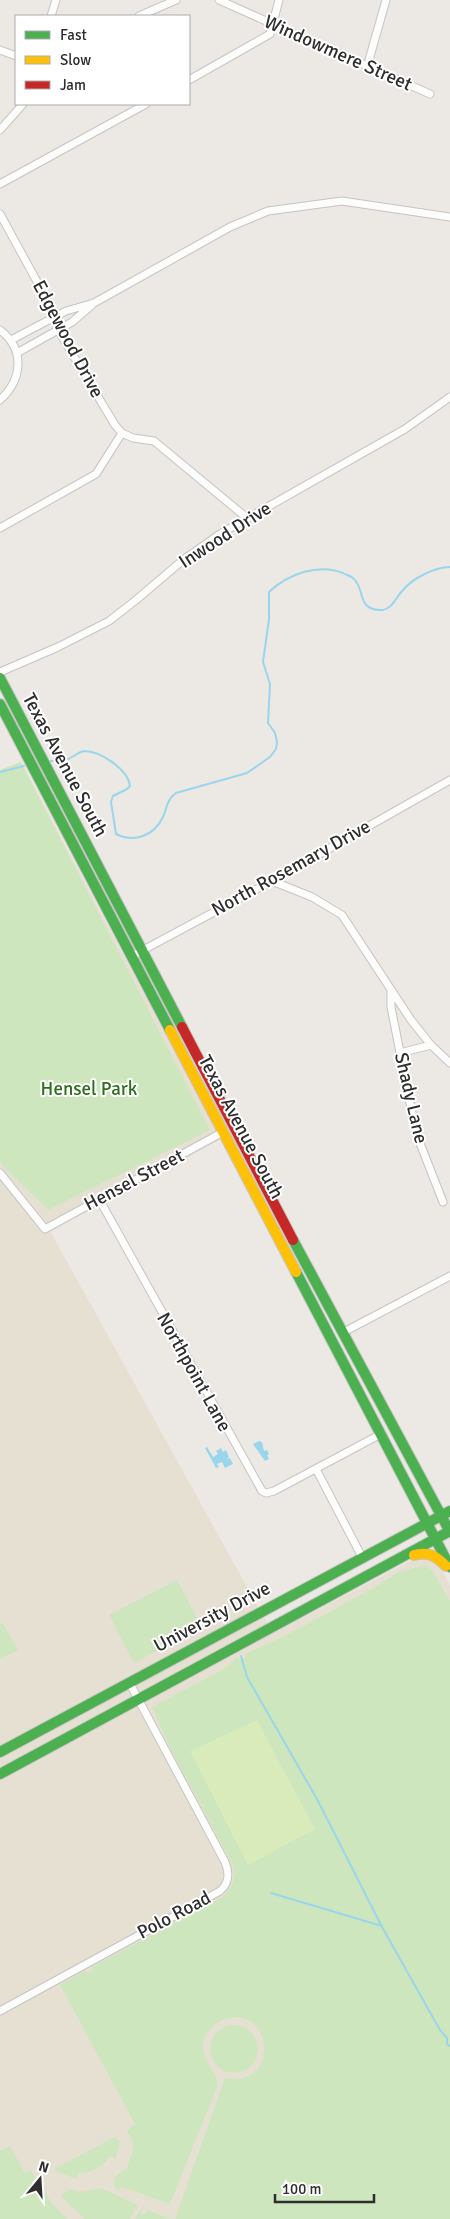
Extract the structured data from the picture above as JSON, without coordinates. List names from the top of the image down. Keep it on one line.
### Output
{"streets":{"main road":["Texas Avenue South","University Drive"],"street":["Windowmere Street","Edgewood Drive","Inwood Drive","North Rosemary Drive","Shady Lane","Hensel Street","Northpoint Lane","Polo Road"]},"crossings":[["Texas Avenue South","North Rosemary Drive"],["Texas Avenue South","Hensel Street"],["Texas Avenue South","University Drive"],["Hensel Street","Northpoint Lane"],["University Drive","Polo Road"]],"parks":["Hensel Park"],"legend":["Fast","Slow","Jam"],"scale_bar":"100 m","north":"top"}
